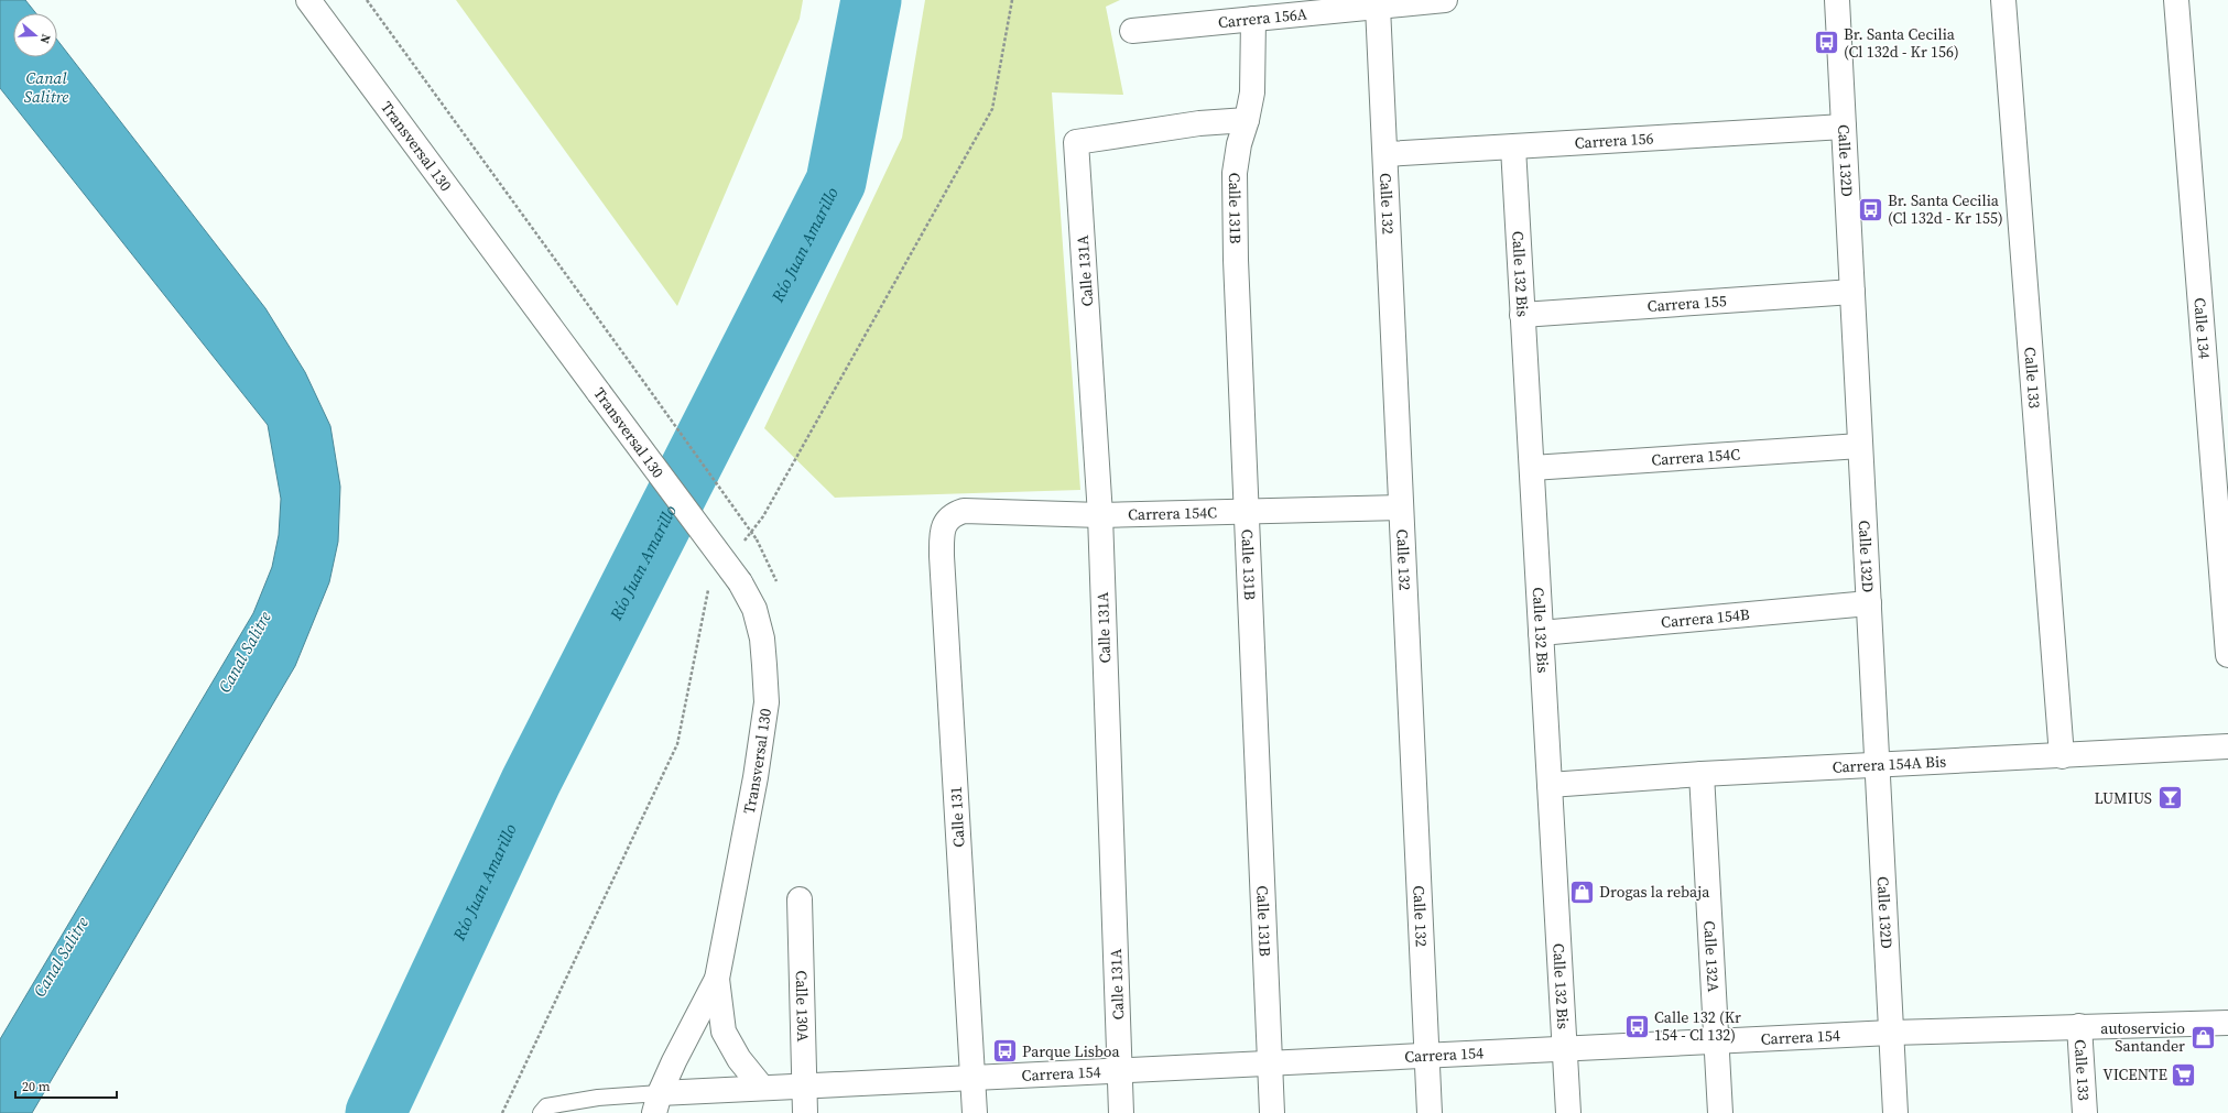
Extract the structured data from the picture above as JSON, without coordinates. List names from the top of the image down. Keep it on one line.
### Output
{"streets":{"street":["Carrera 156A","Carrera 156","Transversal 130","Calle 132D","Calle 132","Calle 131B","Calle 131A","Calle 132 Bis","Carrera 155","Calle 134","Calle 133","Carrera 154C","Carrera 154B","Carrera 154A Bis","Calle 131","Calle 132A","Calle 130A","Carrera 154"]},"crossings":[["Carrera 156A","Calle 132"],["Carrera 156A","Calle 131B"],["Carrera 156","Calle 132D"],["Carrera 156","Calle 132"],["Carrera 156","Calle 132 Bis"],["Transversal 130","Carrera 154"],["Calle 132D","Carrera 155"],["Calle 132D","Carrera 154C"],["Calle 132D","Carrera 154B"],["Calle 132D","Carrera 154A Bis"],["Calle 132D","Carrera 154"],["Calle 132","Carrera 154C"],["Calle 132","Carrera 154"],["Calle 131B","Calle 131A"],["Calle 131B","Carrera 154C"],["Calle 131B","Carrera 154"],["Calle 131A","Carrera 154C"],["Calle 131A","Carrera 154"],["Calle 132 Bis","Carrera 155"],["Calle 132 Bis","Carrera 154C"],["Calle 132 Bis","Carrera 154B"],["Calle 132 Bis","Carrera 154A Bis"],["Calle 132 Bis","Carrera 154"],["Calle 133","Carrera 154A Bis"],["Calle 133","Carrera 154"],["Carrera 154C","Calle 131"],["Carrera 154A Bis","Calle 132A"],["Calle 131","Carrera 154"],["Calle 132A","Carrera 154"],["Calle 130A","Carrera 154"]],"water":["Canal Salitre","Río Juan Amarillo"],"places":{"bus stop":["Br. Santa Cecilia (Cl 132d - Kr 156)","Br. Santa Cecilia (Cl 132d - Kr 155)","Calle 132 (Kr 154 - Cl 132)","Parque Lisboa"],"bar":["LUMIUS"],"shop":["Drogas la rebaja","autoservicio Santander"],"supermarket":["VICENTE"]},"scale_bar":"20 m","north":"right"}
